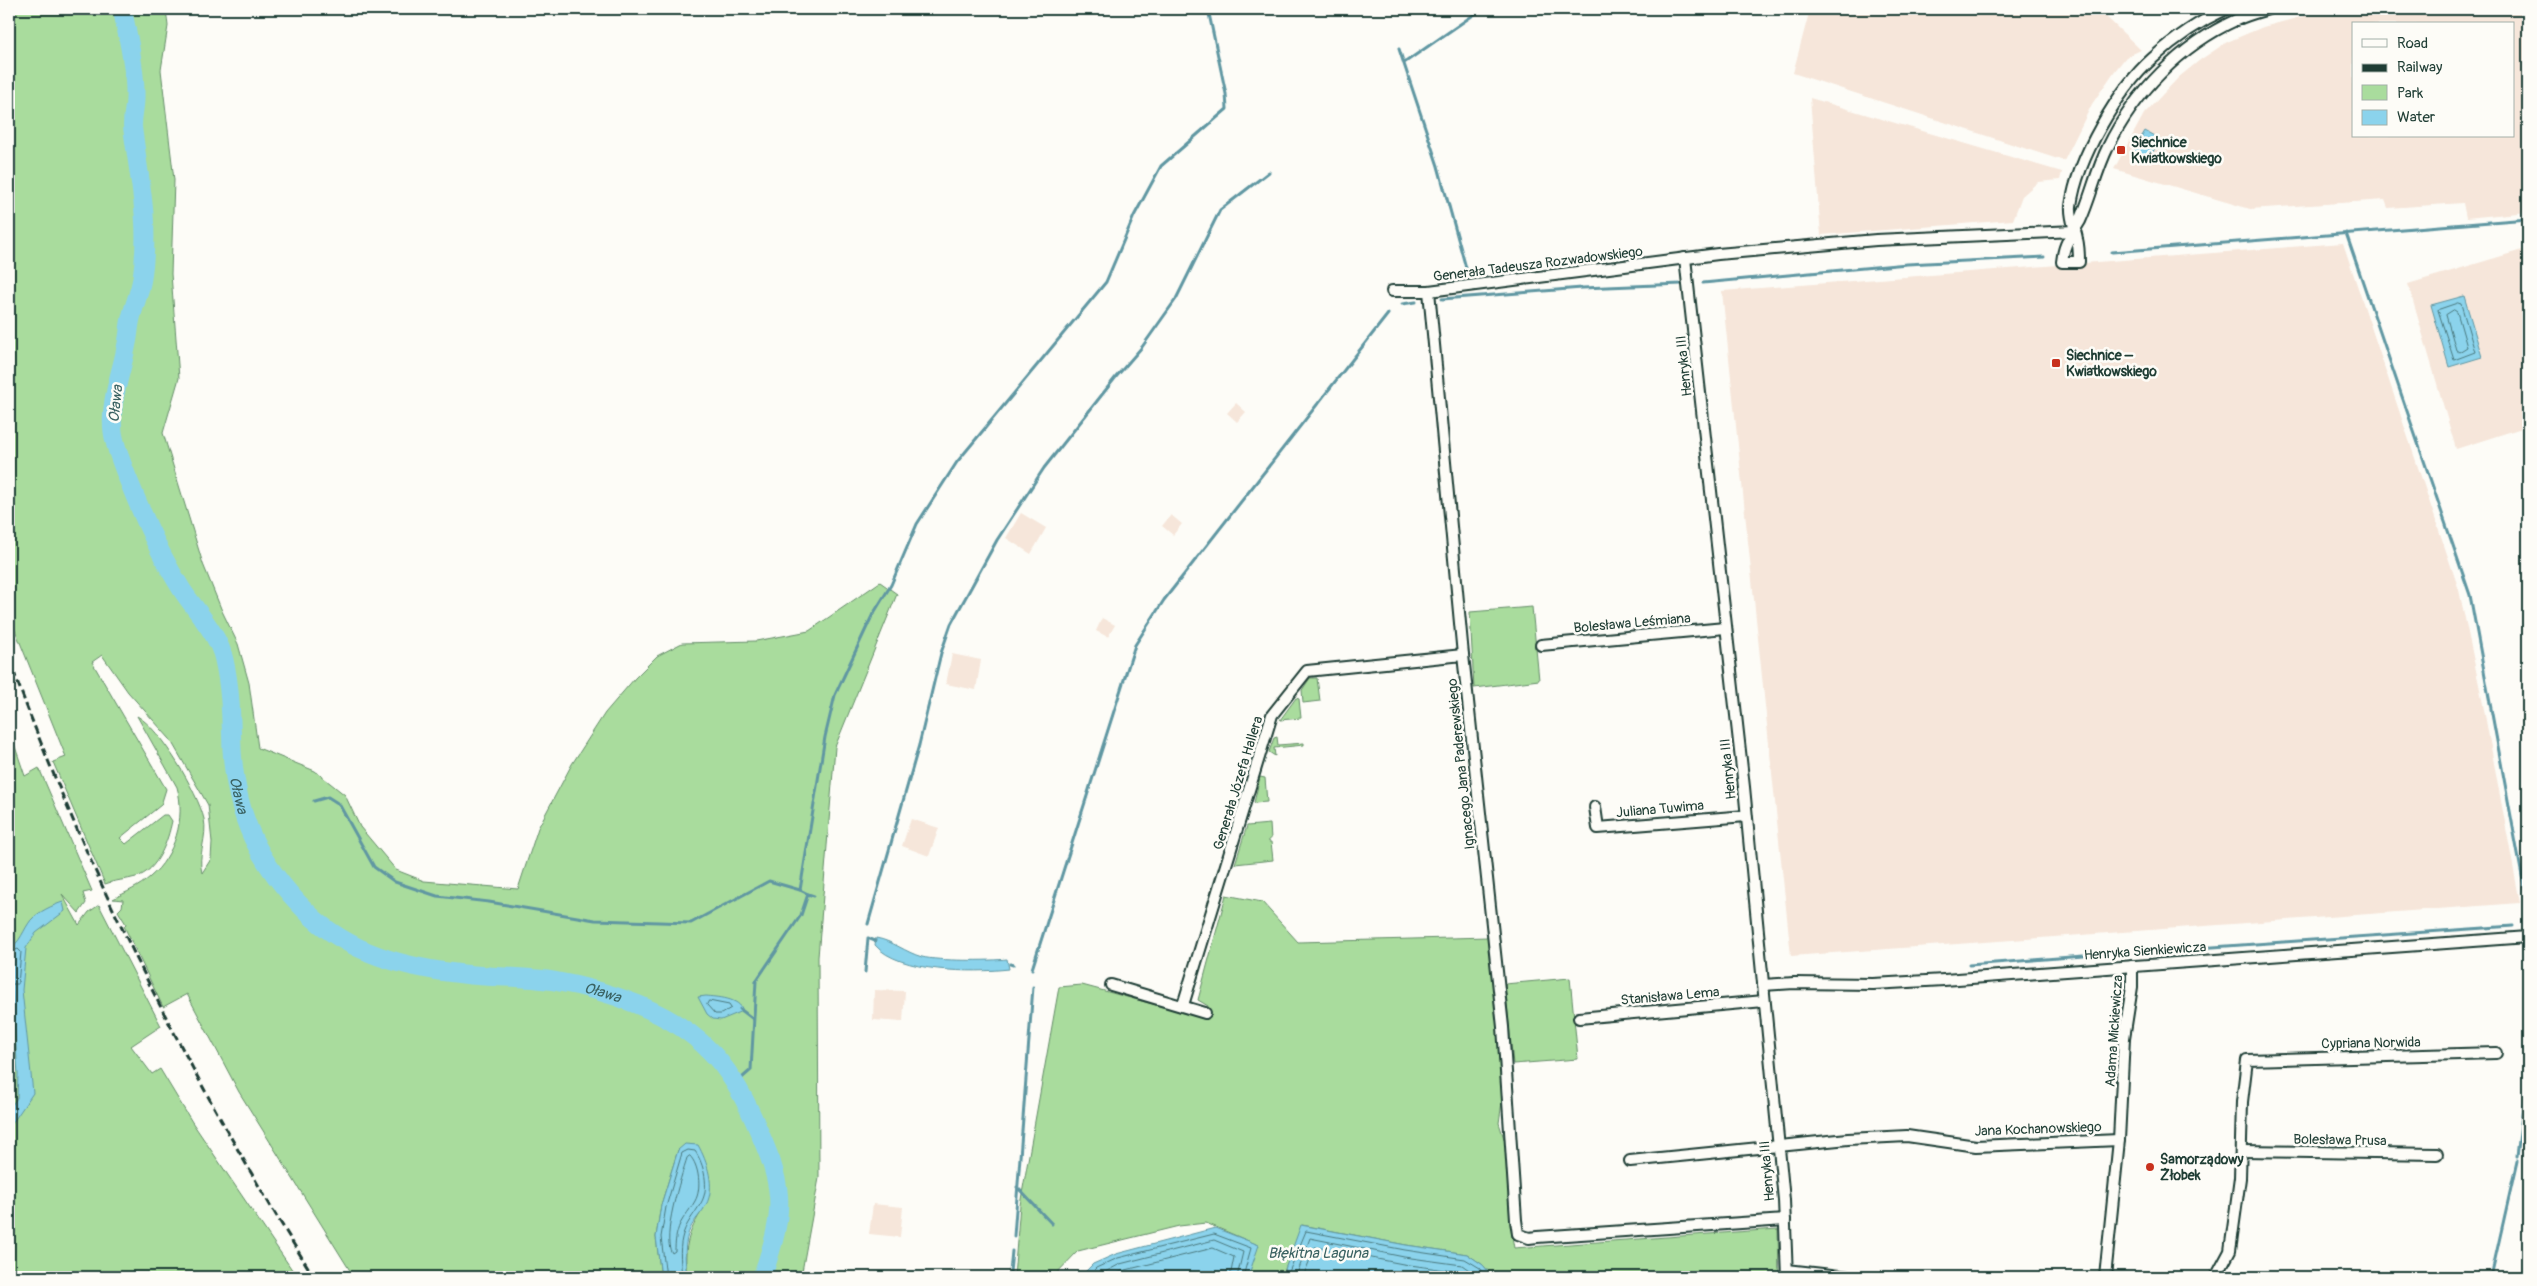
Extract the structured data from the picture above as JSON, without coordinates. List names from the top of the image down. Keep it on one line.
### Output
{"streets":{"street":["Generała Tadeusza Rozwadowskiego","Henryka III","Bolesława Leśmiana","Ignacego Jana Paderewskiego","Generała Józefa Hallera","Juliana Tuwima","Henryka Sienkiewicza","Stanisława Lema","Adama Mickiewicza","Cypriana Norwida","Jana Kochanowskiego","Bolesława Prusa"]},"crossings":[["Generała Tadeusza Rozwadowskiego","Henryka III"],["Generała Tadeusza Rozwadowskiego","Ignacego Jana Paderewskiego"],["Henryka III","Bolesława Leśmiana"],["Henryka III","Ignacego Jana Paderewskiego"],["Henryka III","Juliana Tuwima"],["Henryka III","Henryka Sienkiewicza"],["Henryka III","Stanisława Lema"],["Henryka III","Jana Kochanowskiego"],["Ignacego Jana Paderewskiego","Generała Józefa Hallera"],["Henryka Sienkiewicza","Adama Mickiewicza"],["Adama Mickiewicza","Jana Kochanowskiego"],["Cypriana Norwida","Bolesława Prusa"]],"water":["Oława","Błękitna Laguna"],"places":{"transit":["Siechnice Kwiatkowskiego","Siechnice – Kwiatkowskiego"],"other":["Samorządowy Żłobek"]},"legend":["Road","Railway","Park","Water"]}
